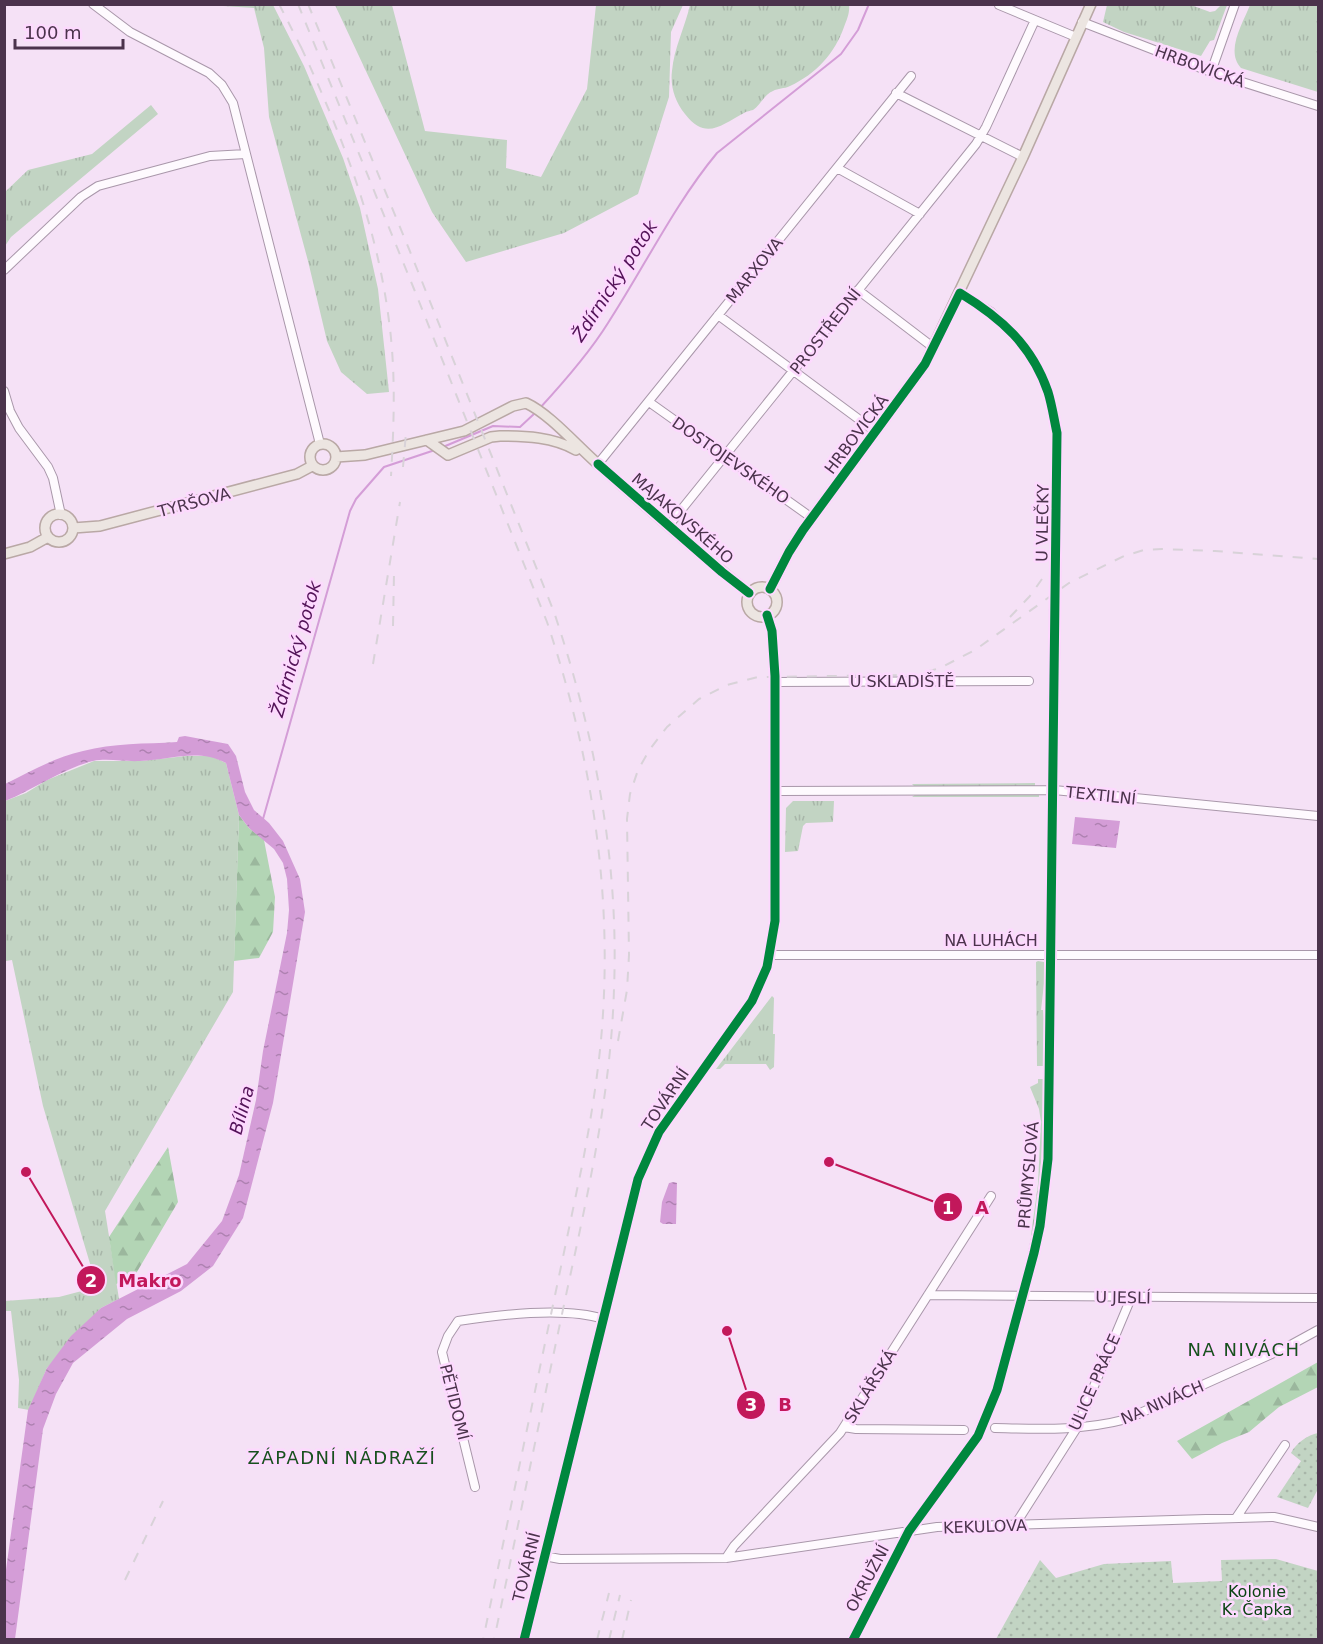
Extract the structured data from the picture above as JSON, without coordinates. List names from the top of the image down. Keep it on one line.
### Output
{"streets":{"main road":["HRBOVICKÁ","TYRŠOVA","MAJAKOVSKÉHO"],"street":["MARXOVA","PROSTŘEDNÍ","DOSTOJEVSKÉHO","U VLEČKY","U SKLADIŠTĚ","TEXTILNÍ","NA LUHÁCH","TOVÁRNÍ","PRŮMYSLOVÁ","U JESLÍ","ULICE PRÁCE","SKLÁŘSKÁ","PĚTIDOMÍ","NA NIVÁCH","KEKULOVA","OKRUŽNÍ"]},"crossings":[["HRBOVICKÁ","DOSTOJEVSKÉHO"],["HRBOVICKÁ","MAJAKOVSKÉHO"],["HRBOVICKÁ","U VLEČKY"],["HRBOVICKÁ","TOVÁRNÍ"],["MARXOVA","DOSTOJEVSKÉHO"],["MARXOVA","MAJAKOVSKÉHO"],["PROSTŘEDNÍ","DOSTOJEVSKÉHO"],["PROSTŘEDNÍ","MAJAKOVSKÉHO"],["TYRŠOVA","MAJAKOVSKÉHO"],["MAJAKOVSKÉHO","TOVÁRNÍ"],["U VLEČKY","TEXTILNÍ"],["U VLEČKY","PRŮMYSLOVÁ"],["U SKLADIŠTĚ","TOVÁRNÍ"],["TEXTILNÍ","TOVÁRNÍ"],["TEXTILNÍ","PRŮMYSLOVÁ"],["NA LUHÁCH","TOVÁRNÍ"],["NA LUHÁCH","PRŮMYSLOVÁ"],["TOVÁRNÍ","PĚTIDOMÍ"],["TOVÁRNÍ","KEKULOVA"],["PRŮMYSLOVÁ","U JESLÍ"],["PRŮMYSLOVÁ","KEKULOVA"],["PRŮMYSLOVÁ","OKRUŽNÍ"],["U JESLÍ","ULICE PRÁCE"],["U JESLÍ","SKLÁŘSKÁ"],["ULICE PRÁCE","NA NIVÁCH"],["ULICE PRÁCE","KEKULOVA"],["SKLÁŘSKÁ","KEKULOVA"],["KEKULOVA","OKRUŽNÍ"]],"districts":["NA NIVÁCH","ZÁPADNÍ NÁDRAŽÍ"],"water":["Ždírnický potok","Bílina"],"parks":["Kolonie K. Čapka"],"places":["A","Makro","B"],"scale_bar":"100 m"}
